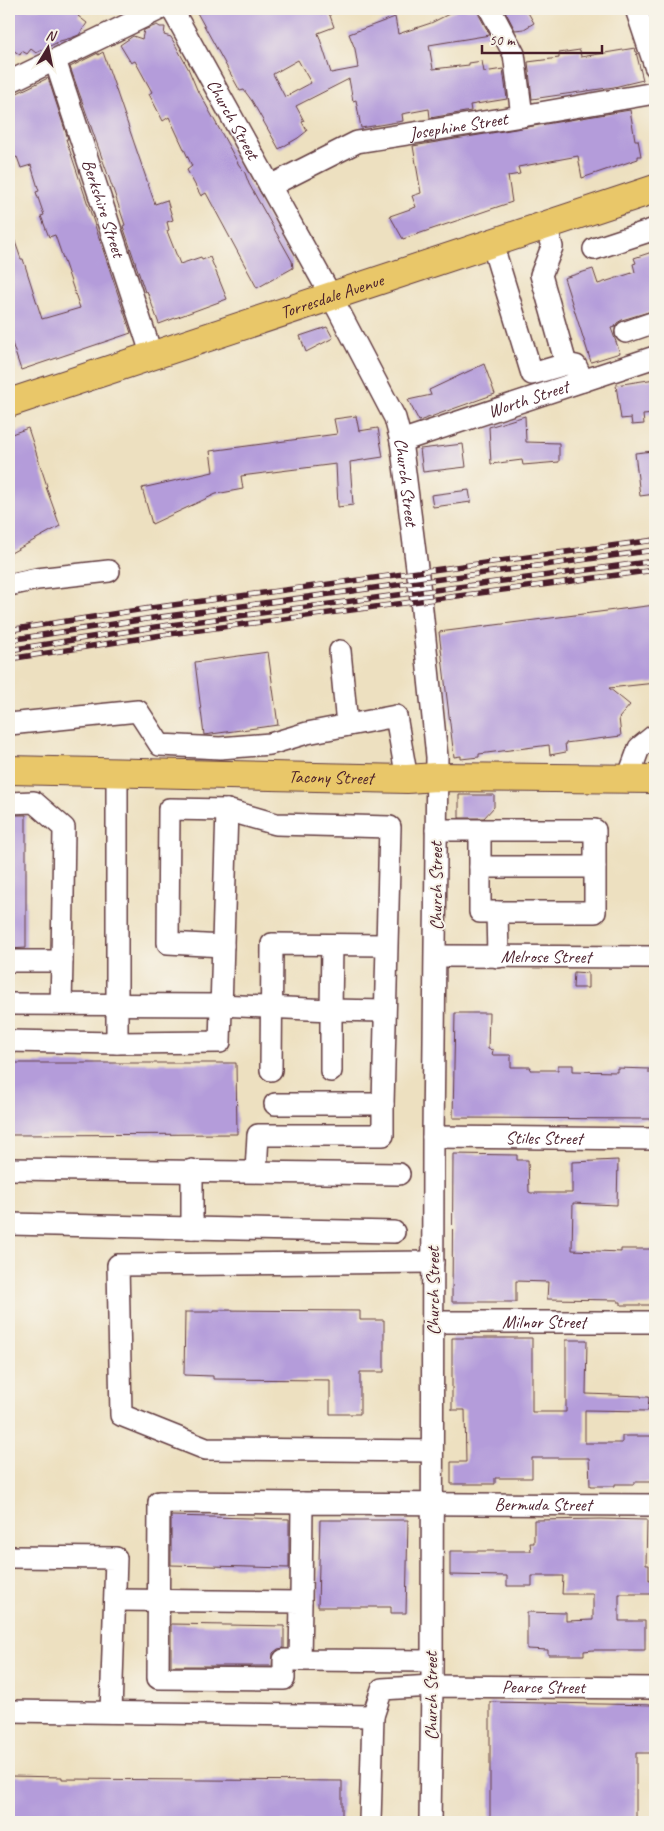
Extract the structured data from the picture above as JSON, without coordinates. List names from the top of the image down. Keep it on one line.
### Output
{"streets":{"main road":["Torresdale Avenue","Tacony Street"],"street":["Church Street","Josephine Street","Berkshire Street","Worth Street","Melrose Street","Stiles Street","Milnor Street","Bermuda Street","Pearce Street"]},"crossings":[["Church Street","Josephine Street"],["Church Street","Torresdale Avenue"],["Church Street","Worth Street"],["Church Street","Tacony Street"],["Church Street","Melrose Street"],["Church Street","Stiles Street"],["Church Street","Milnor Street"],["Church Street","Bermuda Street"],["Church Street","Pearce Street"],["Berkshire Street","Torresdale Avenue"]],"scale_bar":"50 m","north":"top"}
